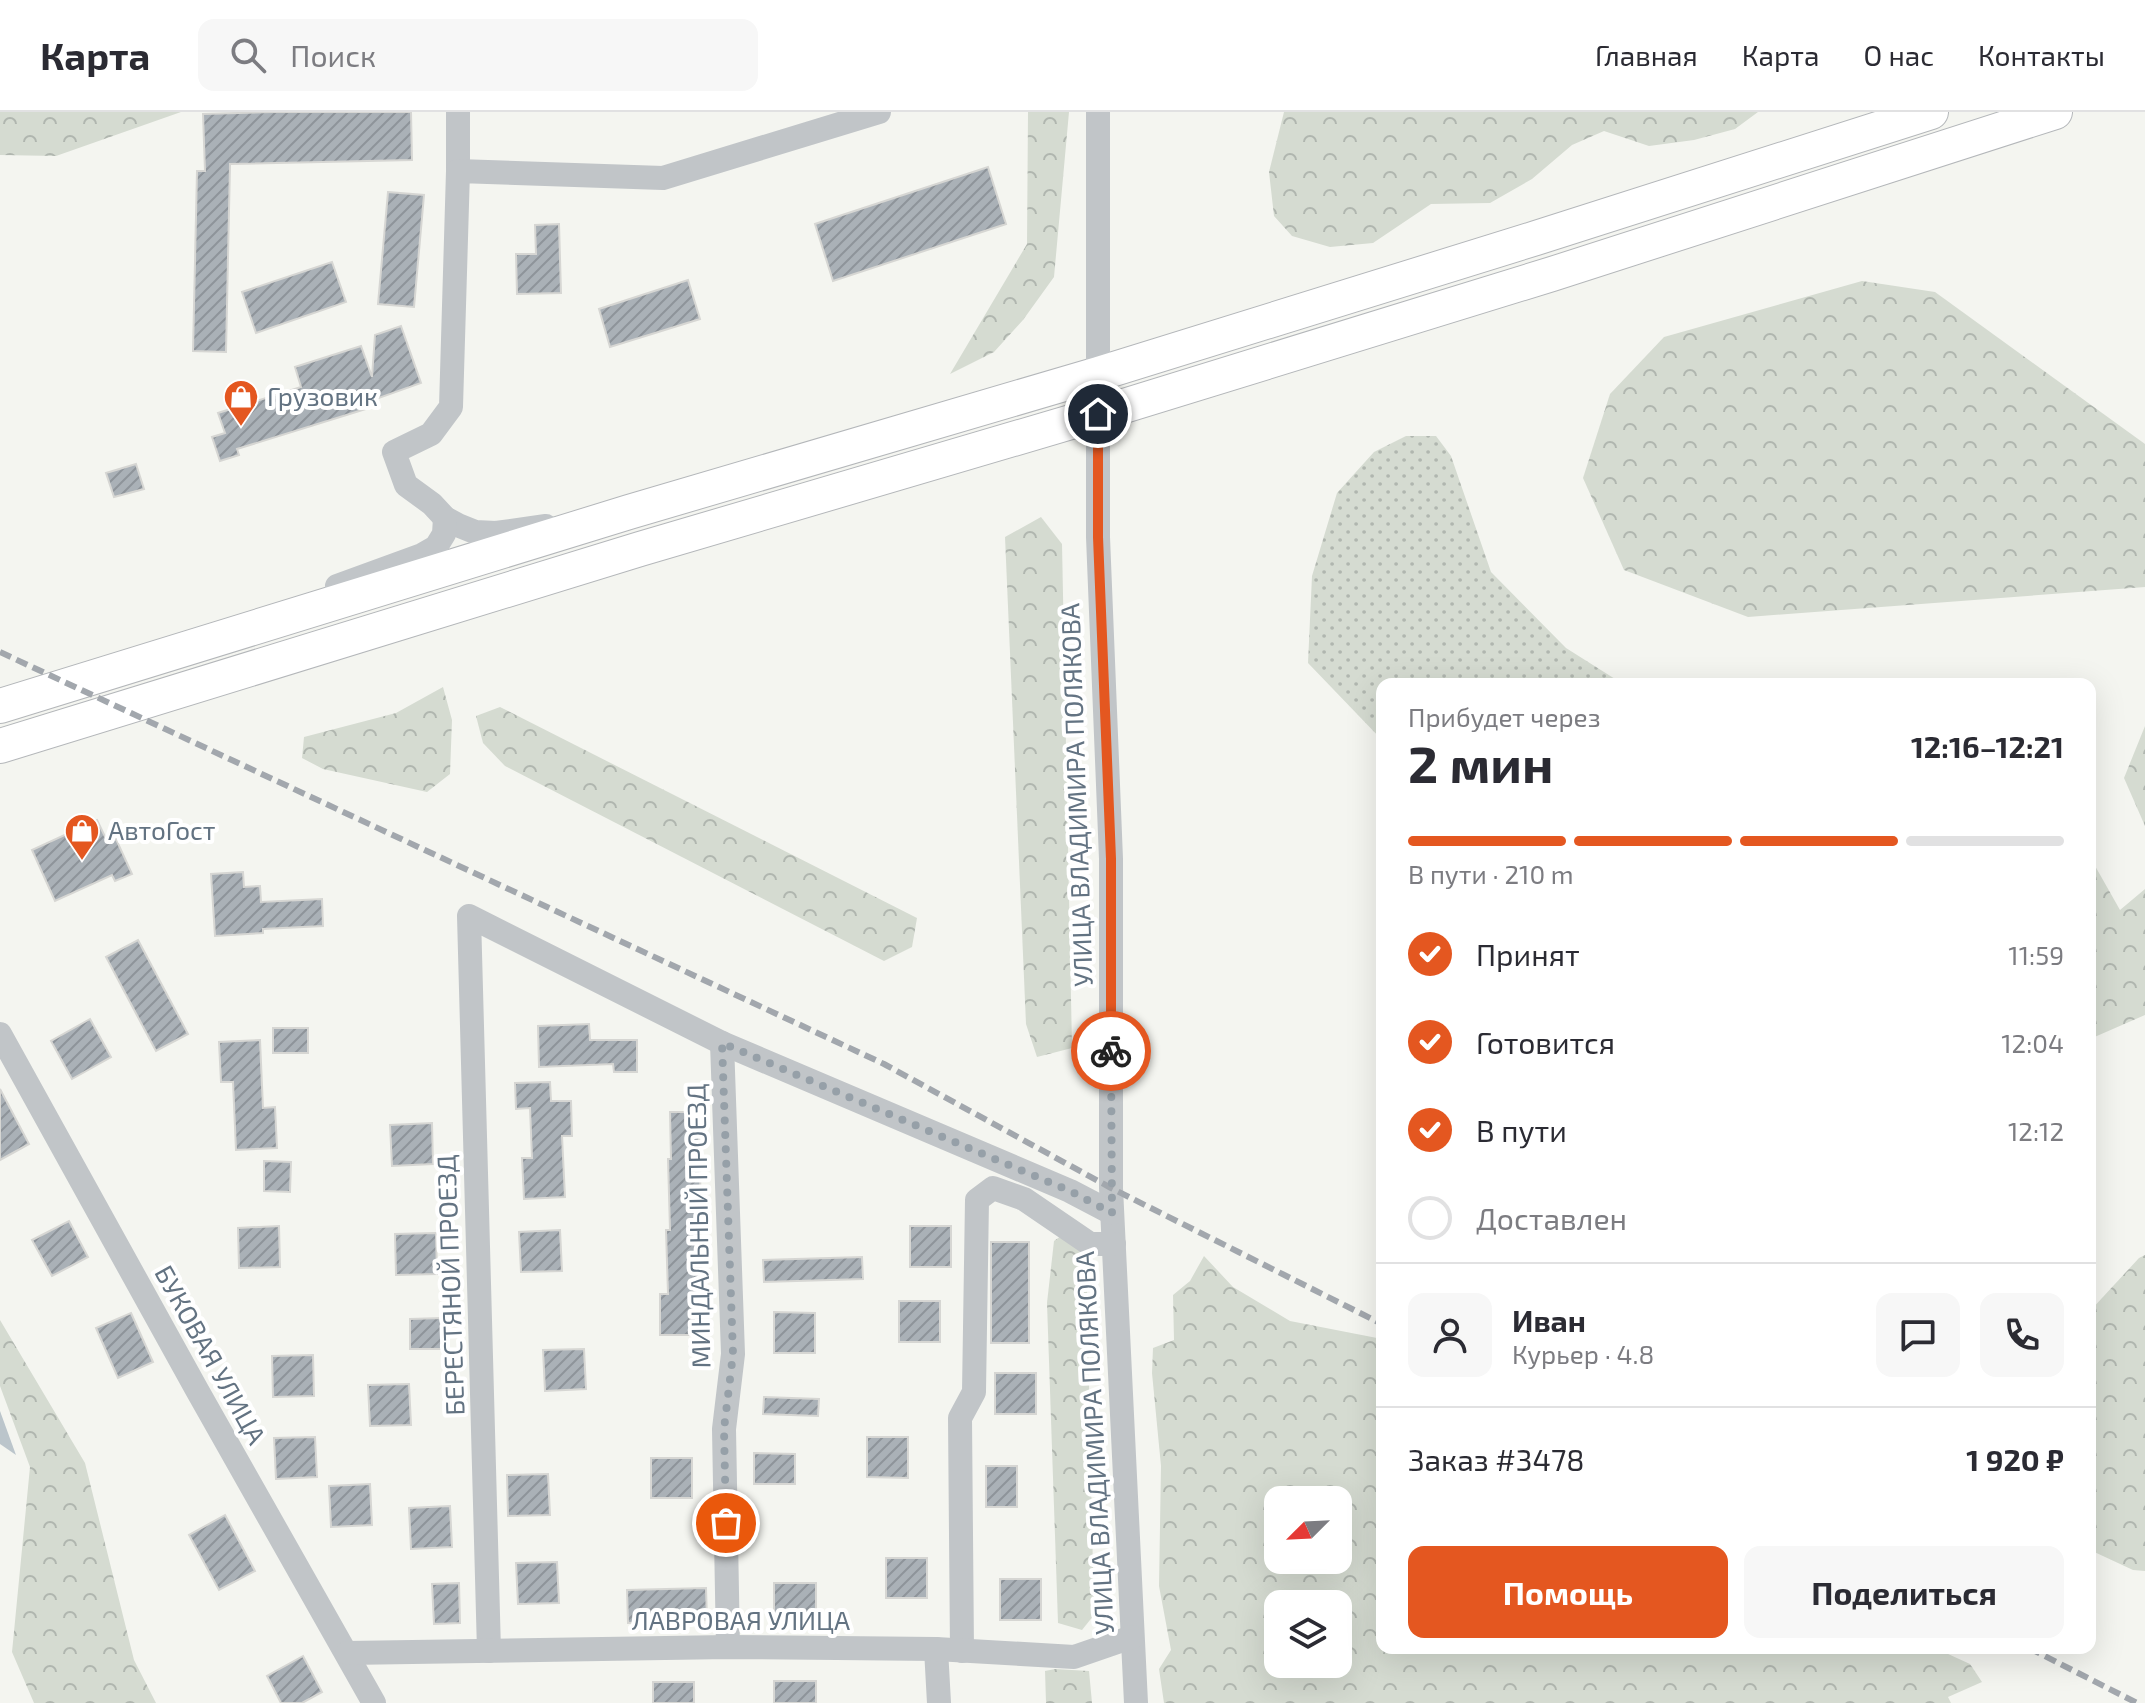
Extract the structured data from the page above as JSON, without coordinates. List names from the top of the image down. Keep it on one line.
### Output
{"streets":{"street":["УЛИЦА ВЛАДИМИРА ПОЛЯКОВА","МИНДАЛЬНЫЙ ПРОЕЗД","БЕРЕСТЯНОЙ ПРОЕЗД","БУКОВАЯ УЛИЦА","ЛАВРОВАЯ УЛИЦА"]},"crossings":[["УЛИЦА ВЛАДИМИРА ПОЛЯКОВА","ЛАВРОВАЯ УЛИЦА"],["МИНДАЛЬНЫЙ ПРОЕЗД","БЕРЕСТЯНОЙ ПРОЕЗД"],["МИНДАЛЬНЫЙ ПРОЕЗД","ЛАВРОВАЯ УЛИЦА"],["БЕРЕСТЯНОЙ ПРОЕЗД","ЛАВРОВАЯ УЛИЦА"],["БУКОВАЯ УЛИЦА","ЛАВРОВАЯ УЛИЦА"]],"places":{"shop":["Грузовик","АвтоГост"]},"north":"bottom left","page":{"header":"Карта","search":"Поиск","nav":["Главная","Карта","О нас","Контакты"],"heading":["2 мин","Прибудет через","12:16–12:21"],"panel":["Иван","Курьер · 4.8","Заказ #3478","1 920 ₽"],"bar":"В пути · 210 m","list":[["Принят","11:59"],["Готовится","12:04"],["В пути","12:12"],"Доставлен"],"buttons":["Помощь","Поделиться"]}}
